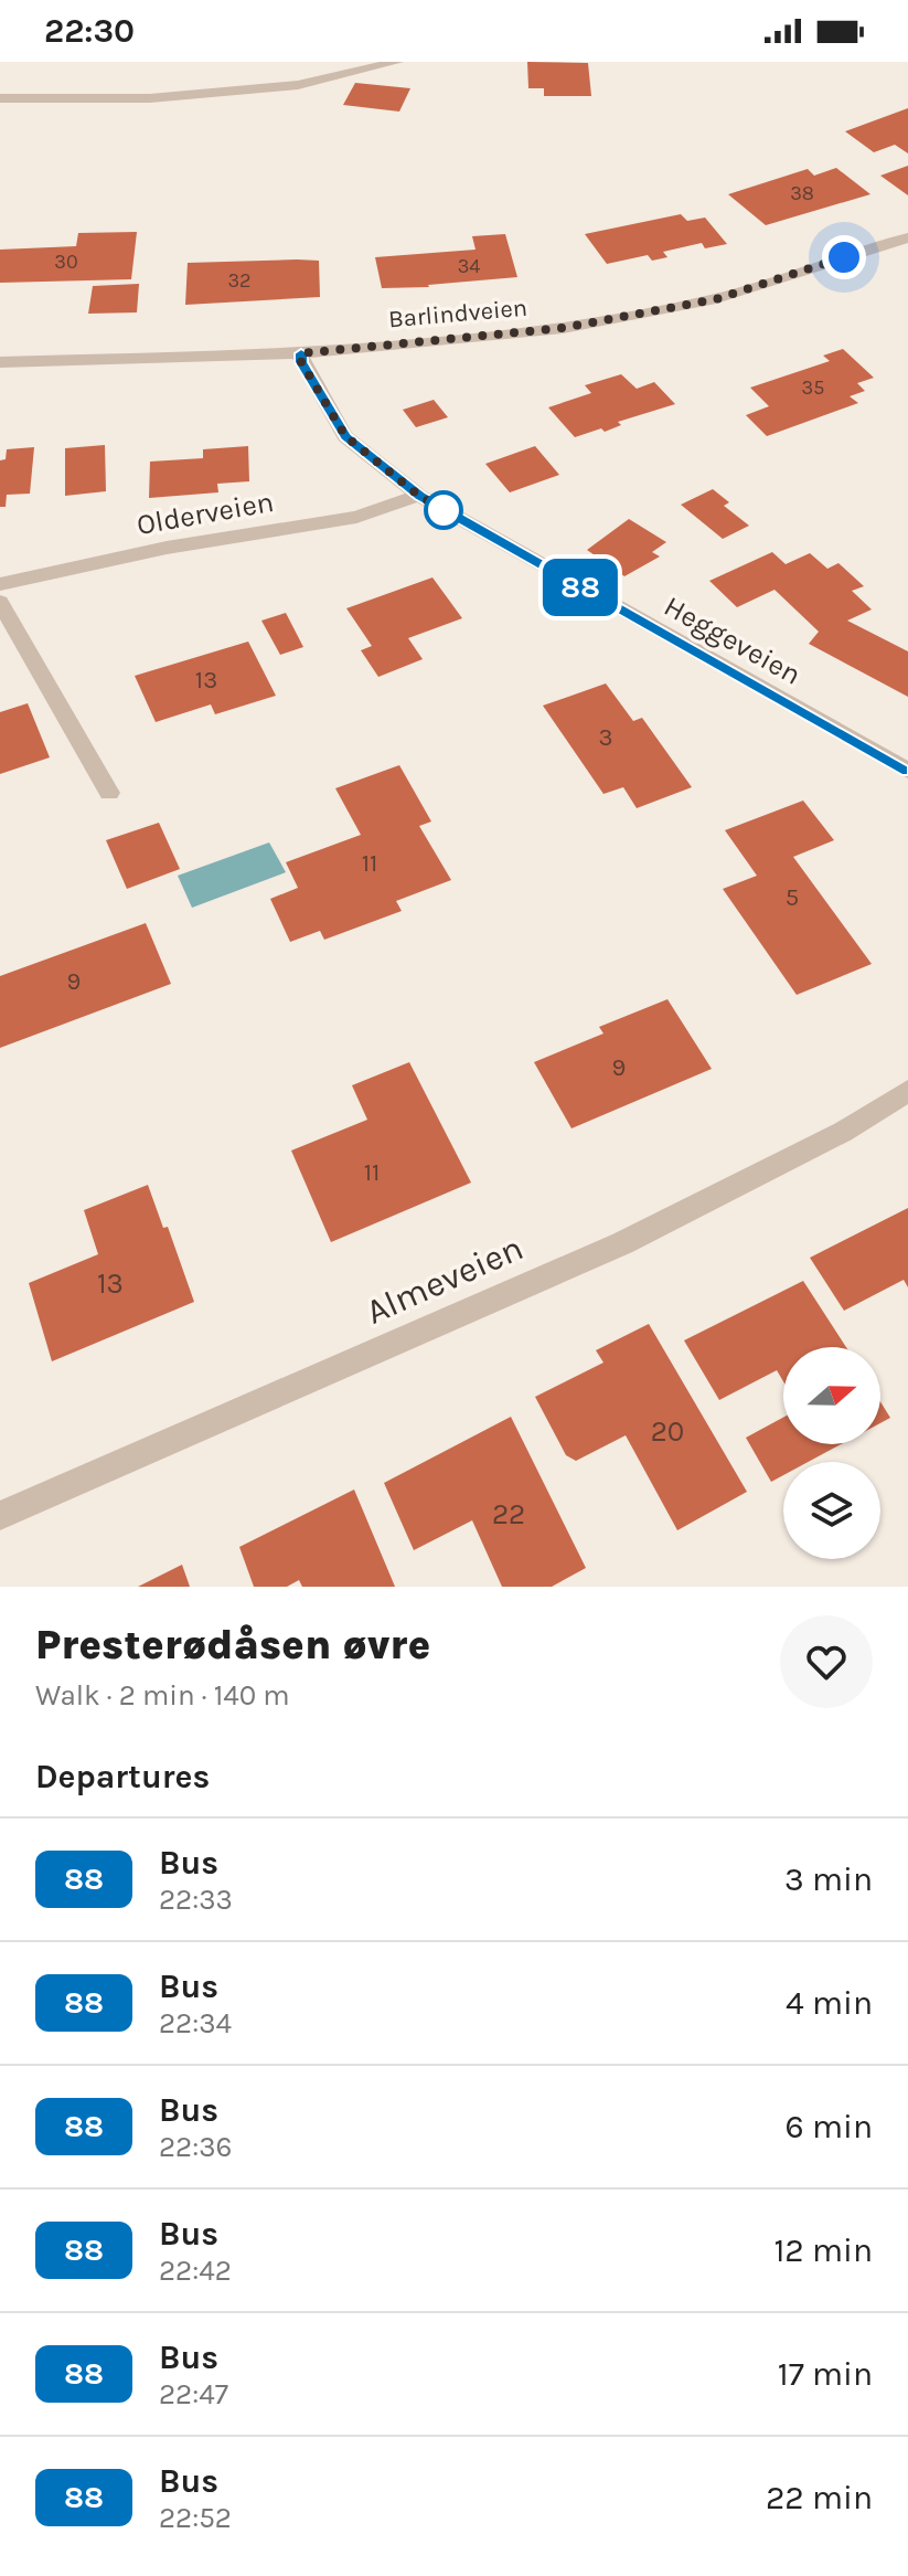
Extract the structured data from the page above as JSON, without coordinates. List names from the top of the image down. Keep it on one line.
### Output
{"streets":{"street":["Barlindveien","Olderveien","Heggeveien","Almeveien"]},"crossings":[["Barlindveien","Heggeveien"],["Olderveien","Heggeveien"]],"lines":["bus line 88"],"house_numbers":["38","30","34","32","35","13","3","11","5","9","9","11","13","20","22"],"north":"right","page":{"status":"22:30","on_map":"88","heading":[["Presterødåsen øvre","Walk · 2 min · 140 m"],"Departures"],"list":[{"mark":"88","name":"Bus","note":"22:33","value":"3 min"},{"mark":"88","name":"Bus","note":"22:34","value":"4 min"},{"mark":"88","name":"Bus","note":"22:36","value":"6 min"},{"mark":"88","name":"Bus","note":"22:42","value":"12 min"},{"mark":"88","name":"Bus","note":"22:47","value":"17 min"},{"mark":"88","name":"Bus","note":"22:52","value":"22 min"}]}}
